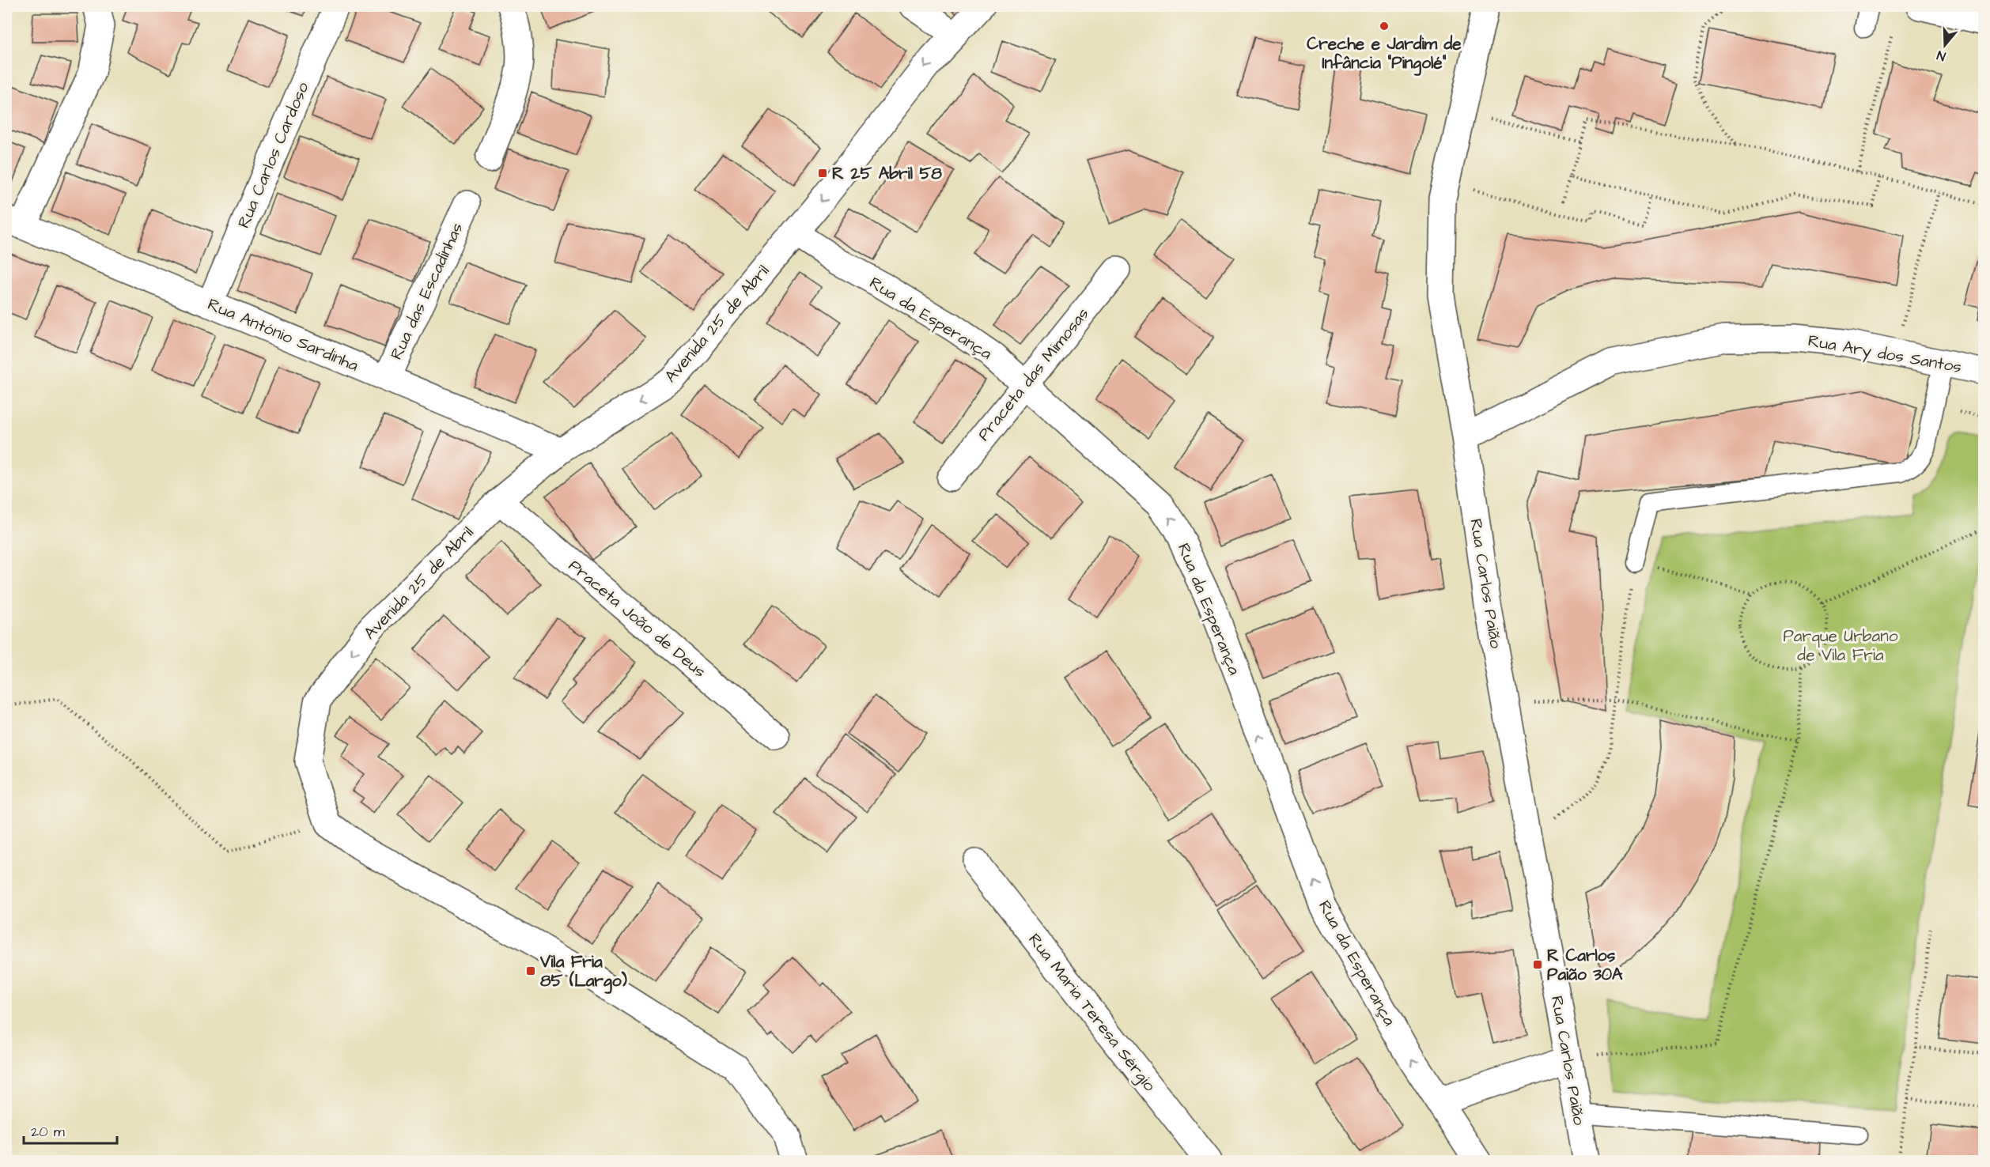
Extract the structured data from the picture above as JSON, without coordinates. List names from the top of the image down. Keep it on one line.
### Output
{"streets":{"street":["Rua Carlos Cardoso","Rua das Escadinhas","Rua da Esperança","Avenida 25 de Abril","Rua António Sardinha","Rua Ary dos Santos","Praceta das Mimosas","Rua Carlos Paião","Praceta João de Deus","Rua Maria Teresa Sérgio"]},"crossings":[["Rua Carlos Cardoso","Rua António Sardinha"],["Rua das Escadinhas","Rua António Sardinha"],["Rua da Esperança","Avenida 25 de Abril"],["Rua da Esperança","Praceta das Mimosas"],["Avenida 25 de Abril","Rua António Sardinha"],["Avenida 25 de Abril","Praceta João de Deus"],["Rua Ary dos Santos","Rua Carlos Paião"]],"one_way":["Rua da Esperança","Avenida 25 de Abril"],"parks":["Parque Urbano de Vila Fria"],"places":{"other":["Creche e Jardim de Infância \"Pingolé\""],"transit":["R 25 Abril 58","R Carlos Paião 30A","Vila Fria 85 (Largo)"]},"scale_bar":"20 m","north":"bottom"}
